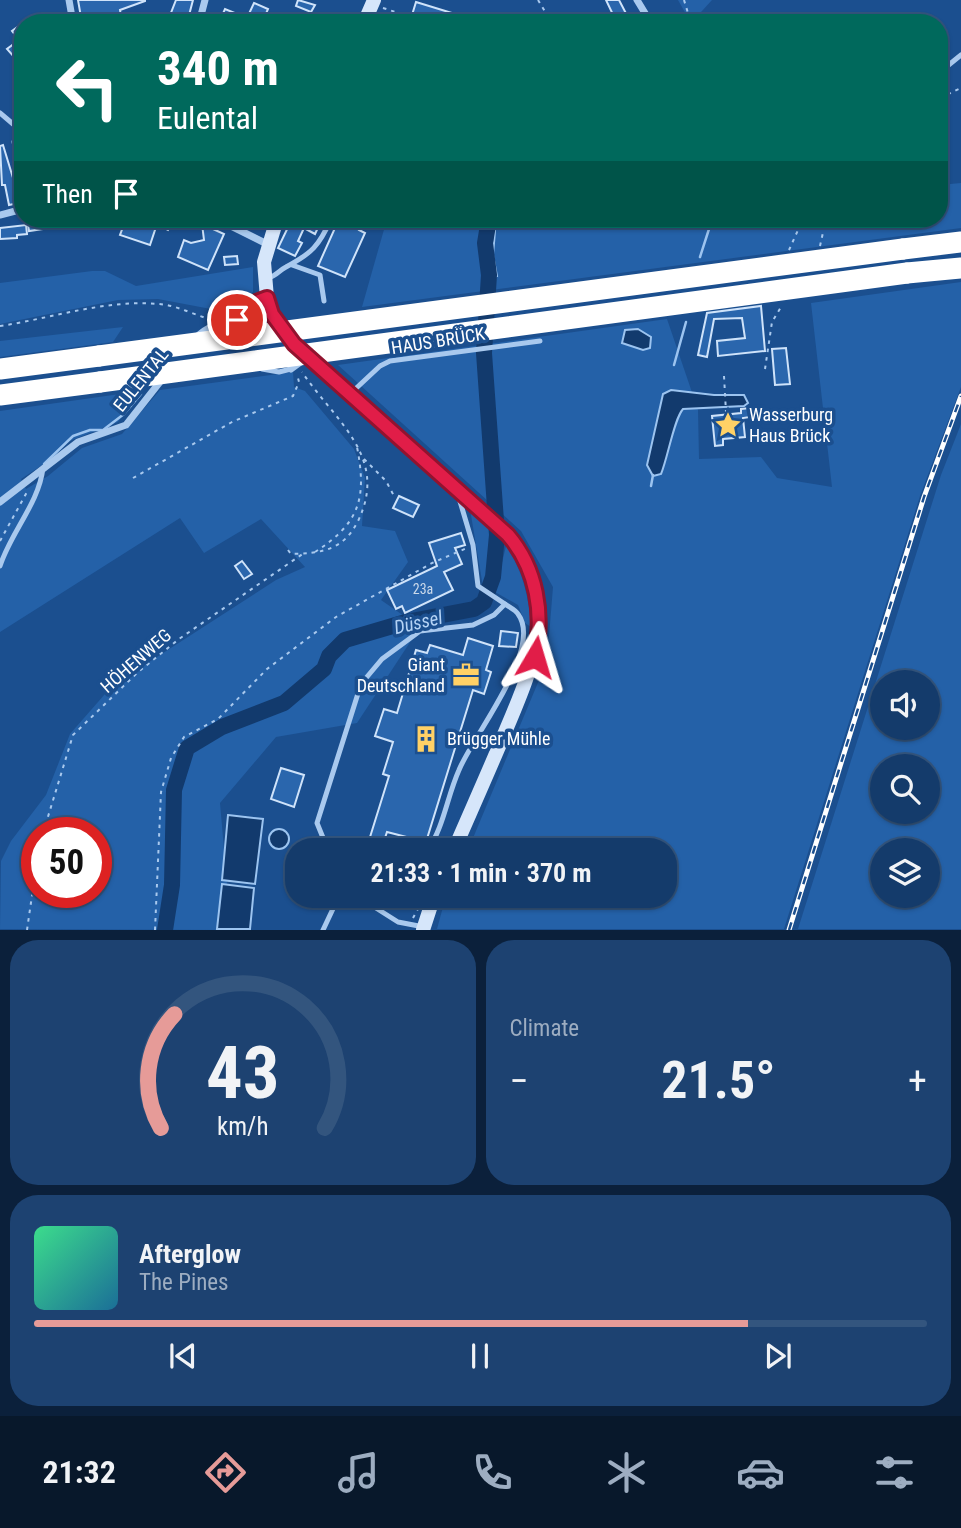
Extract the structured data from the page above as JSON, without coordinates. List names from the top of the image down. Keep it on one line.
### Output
{"streets":{"street":["EULENTAL"],"lane":["HAUS BRÜCK"],"path":["HÖHENWEG"]},"water":["Düssel"],"places":{"place":["Wasserburg Haus Brück"],"office":["Giant Deutschland"],"building":["Brügger Mühle"]},"house_numbers":["23a"],"page":{"turn":["340 m","Eulental"],"then":"Then","limit":"50","trip":"21:33 · 1 min · 370 m","tile":"Climate","heat":["−","21.5°","+"],"song":["Afterglow","The Pines"],"tabs":"21:32","gauge":["43","km/h"]}}
